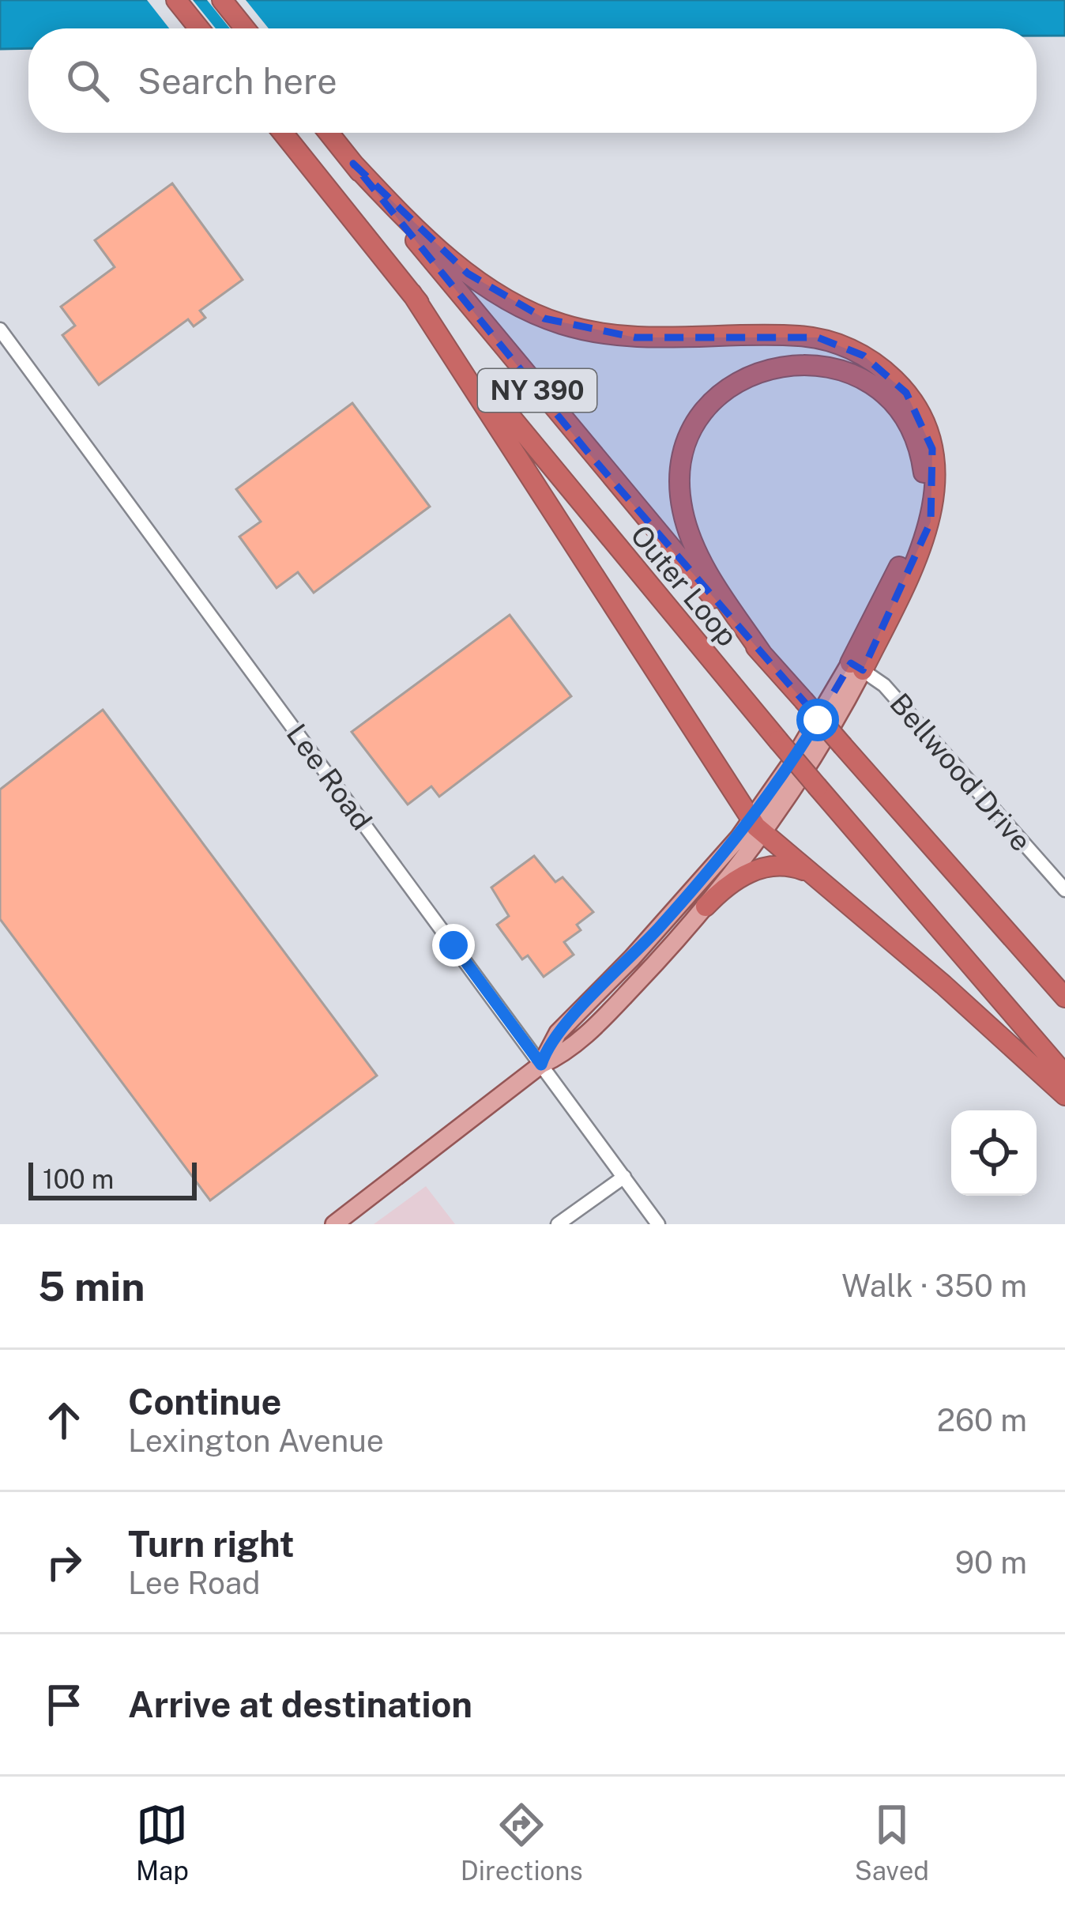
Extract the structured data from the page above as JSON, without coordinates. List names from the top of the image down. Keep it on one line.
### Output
{"streets":{"highway":["NY 390","Outer Loop"],"street":["Bellwood Drive","Lee Road"]},"scale_bar":"100 m","page":{"search":"Search here","scale":"100 m","heading":["5 min","Walk · 350 m"],"list":[["Continue","Lexington Avenue","260 m"],["Turn right","Lee Road","90 m"],"Arrive at destination"],"nav":["Map","Directions","Saved"]}}
